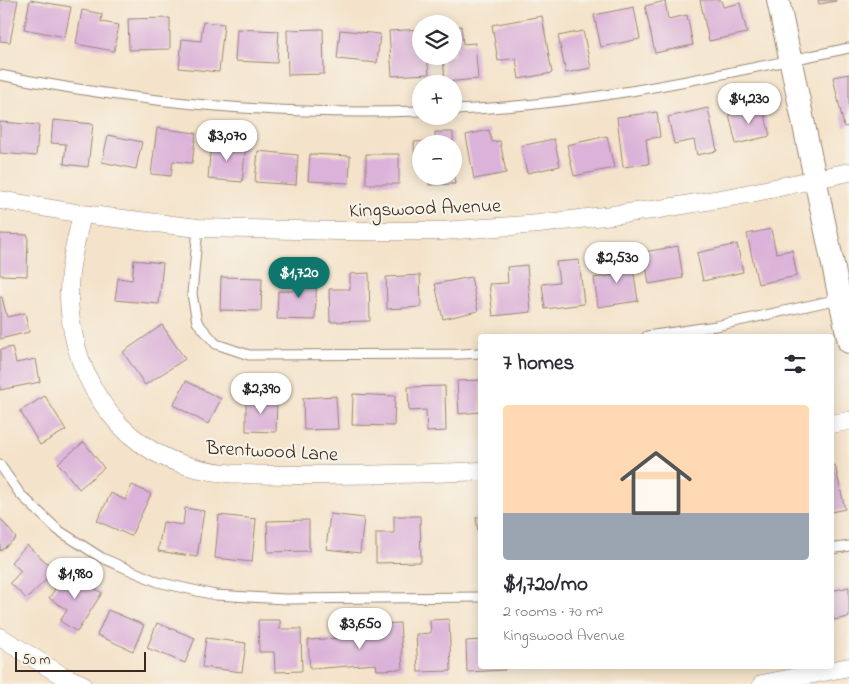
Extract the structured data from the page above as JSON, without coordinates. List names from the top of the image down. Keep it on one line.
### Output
{"streets":{"street":["Kingswood Avenue","Brentwood Lane"]},"crossings":[["Kingswood Avenue","Brentwood Lane"]],"scale_bar":"50 m","page":{"map_buttons":["+","−"],"price":["$4,230","$3,070","$2,530","$1,720","$2,390","$1,980","$3,650"],"heading":"7 homes","list":[{"name":"$1,720/mo","note":"2 rooms · 70 m² · Kingswood Avenue"}],"scale":"50 m"}}
